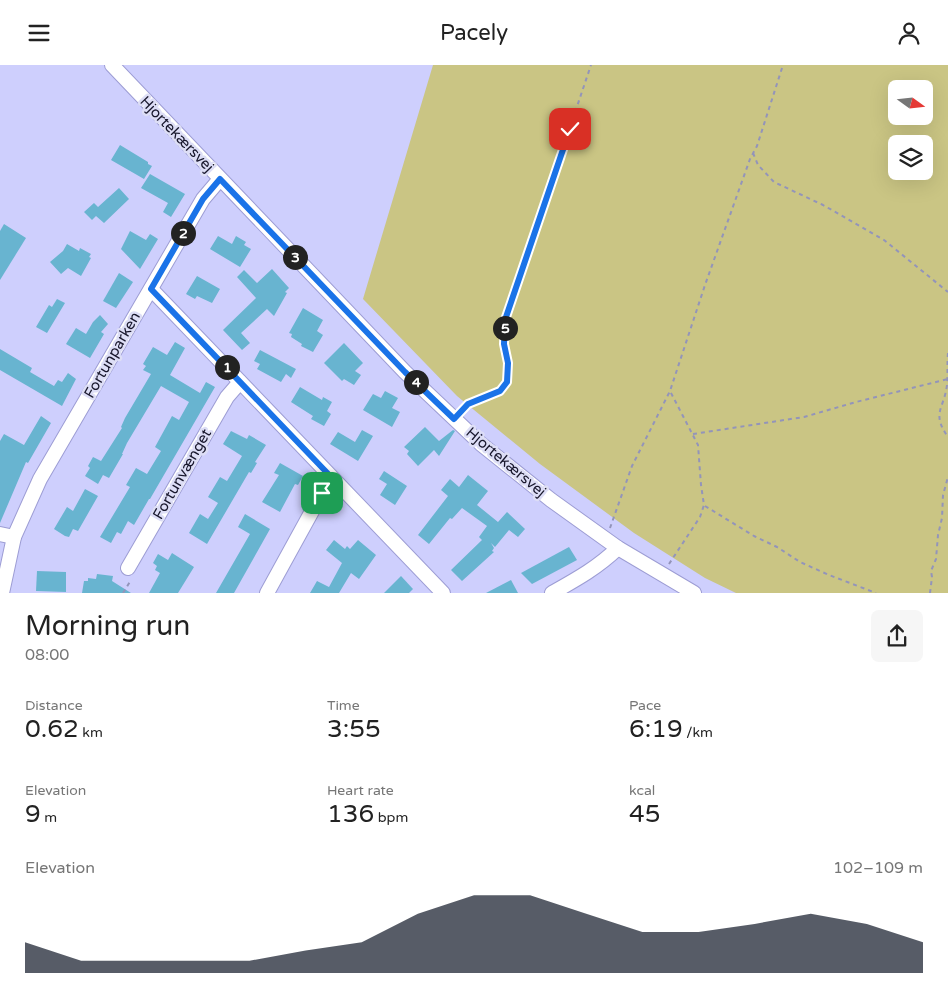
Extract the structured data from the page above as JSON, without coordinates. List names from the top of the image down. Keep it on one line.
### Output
{"streets":{"street":["Hjortekærsvej","Fortunparken","Fortunvænget"]},"crossings":[["Hjortekærsvej","Fortunparken"]],"north":"right","page":{"header":"Pacely","pins":["2","3","5","1","4"],"heading":["Morning run","08:00"],"stats":[["Distance","0.62 km"],["Time","3:55"],["Pace","6:19 /km"],["Elevation","9 m"],["Heart rate","136 bpm"],["kcal","45"]],"chart":["Elevation","102–109 m"]}}
